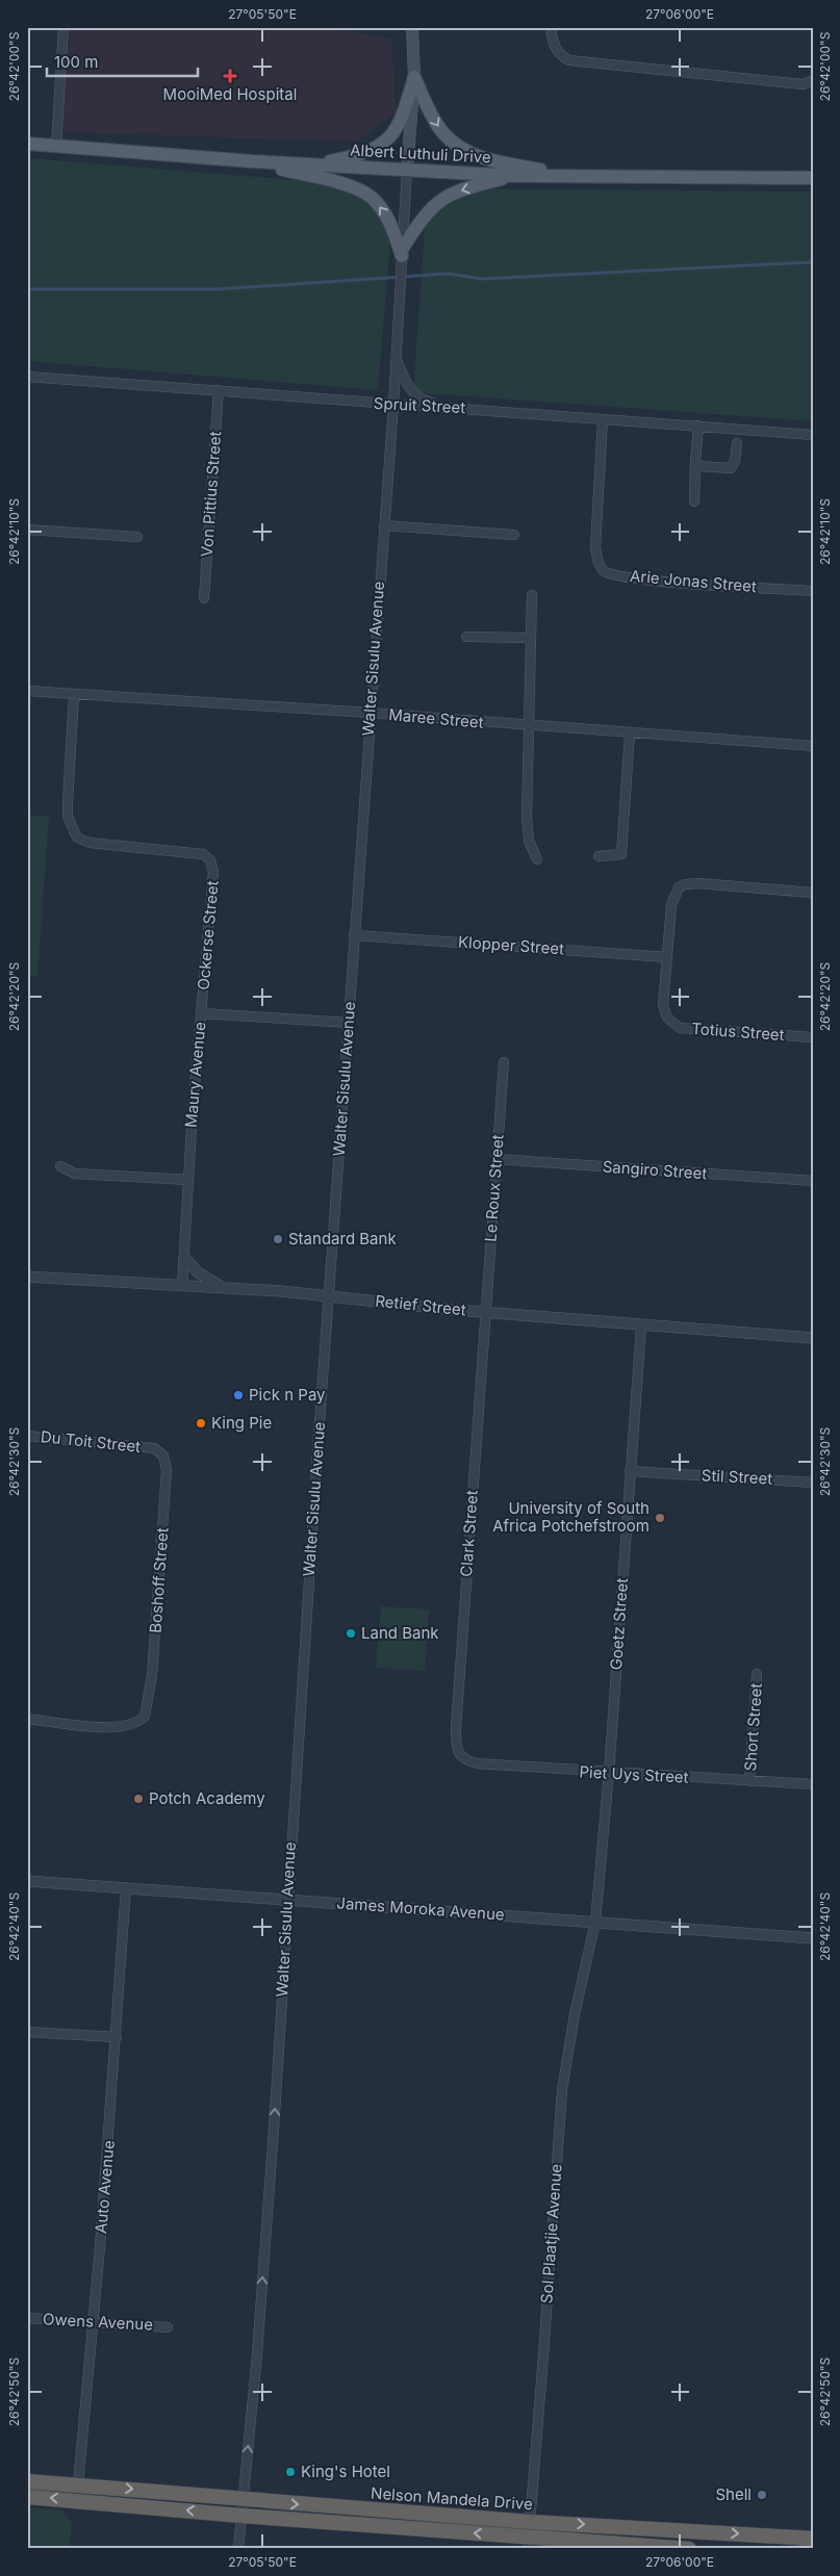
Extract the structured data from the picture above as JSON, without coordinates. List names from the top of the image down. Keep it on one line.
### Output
{"streets":{"highway":["Nelson Mandela Drive"],"main road":["Albert Luthuli Drive"],"street":["Spruit Street","Von Pittius Street","Arie Jonas Street","Walter Sisulu Avenue","Maree Street","Ockerse Street","Klopper Street","Totius Street","Maury Avenue","Sangiro Street","Le Roux Street","Retief Street","Du Toit Street","Stil Street","Clark Street","Boshoff Street","Goetz Street","Short Street","Piet Uys Street","James Moroka Avenue","Auto Avenue","Sol Plaatjie Avenue","Owens Avenue"]},"crossings":[["Albert Luthuli Drive","Walter Sisulu Avenue"],["Spruit Street","Von Pittius Street"],["Spruit Street","Arie Jonas Street"],["Spruit Street","Walter Sisulu Avenue"],["Walter Sisulu Avenue","Maree Street"],["Walter Sisulu Avenue","Klopper Street"],["Walter Sisulu Avenue","Maury Avenue"],["Walter Sisulu Avenue","Retief Street"],["Walter Sisulu Avenue","James Moroka Avenue"],["Walter Sisulu Avenue","Nelson Mandela Drive"],["Maree Street","Ockerse Street"],["Ockerse Street","Maury Avenue"],["Klopper Street","Totius Street"],["Maury Avenue","Retief Street"],["Sangiro Street","Le Roux Street"],["Le Roux Street","Retief Street"],["Le Roux Street","Clark Street"],["Retief Street","Clark Street"],["Retief Street","Goetz Street"],["Du Toit Street","Boshoff Street"],["Stil Street","Goetz Street"],["Clark Street","Piet Uys Street"],["Goetz Street","Piet Uys Street"],["Goetz Street","James Moroka Avenue"],["Goetz Street","Sol Plaatjie Avenue"],["Short Street","Piet Uys Street"],["James Moroka Avenue","Auto Avenue"],["James Moroka Avenue","Sol Plaatjie Avenue"],["Auto Avenue","Owens Avenue"],["Auto Avenue","Nelson Mandela Drive"],["Sol Plaatjie Avenue","Nelson Mandela Drive"]],"places":{"health":["MooiMed Hospital"],"other":["Standard Bank","Pick n Pay","King Pie","University of South Africa Potchefstroom","Land Bank","Potch Academy","King's Hotel","Shell"]},"scale_bar":"100 m","coordinates":["27°05'50\"E","27°06'00\"E","26°42'00\"S","26°42'10\"S","26°42'20\"S","26°42'30\"S","26°42'40\"S","26°42'50\"S"]}
